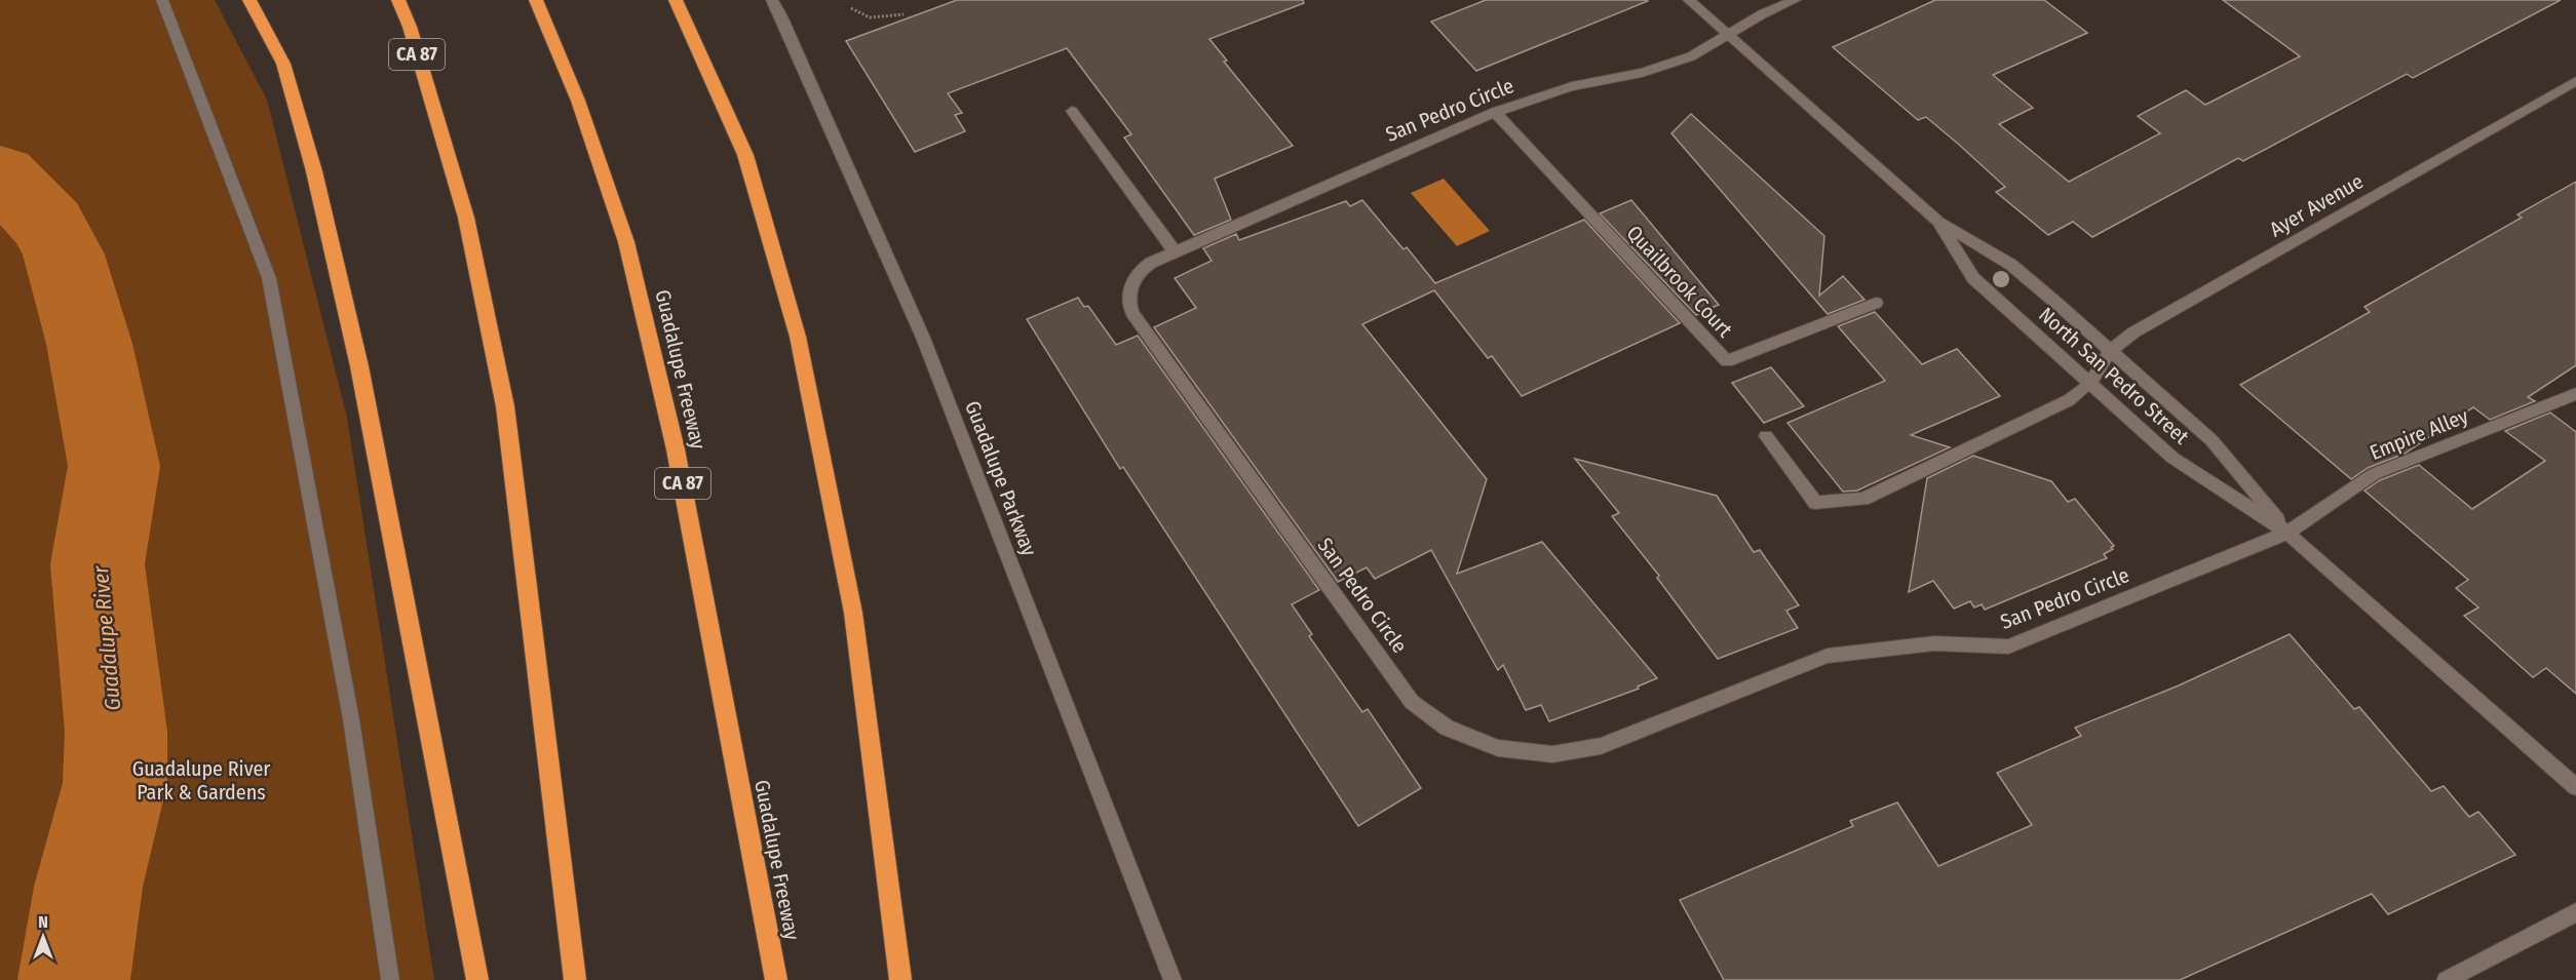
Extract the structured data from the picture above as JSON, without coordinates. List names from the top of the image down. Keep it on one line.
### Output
{"streets":{"highway":["CA 87","Guadalupe Freeway"],"street":["San Pedro Circle","Ayer Avenue","Quailbrook Court","North San Pedro Street","Empire Alley","Guadalupe Parkway"]},"crossings":[["San Pedro Circle","Quailbrook Court"],["San Pedro Circle","North San Pedro Street"],["San Pedro Circle","Empire Alley"],["Ayer Avenue","North San Pedro Street"],["North San Pedro Street","Empire Alley"]],"water":["Guadalupe River"],"parks":["Guadalupe River Park & Gardens"],"north":"top"}
